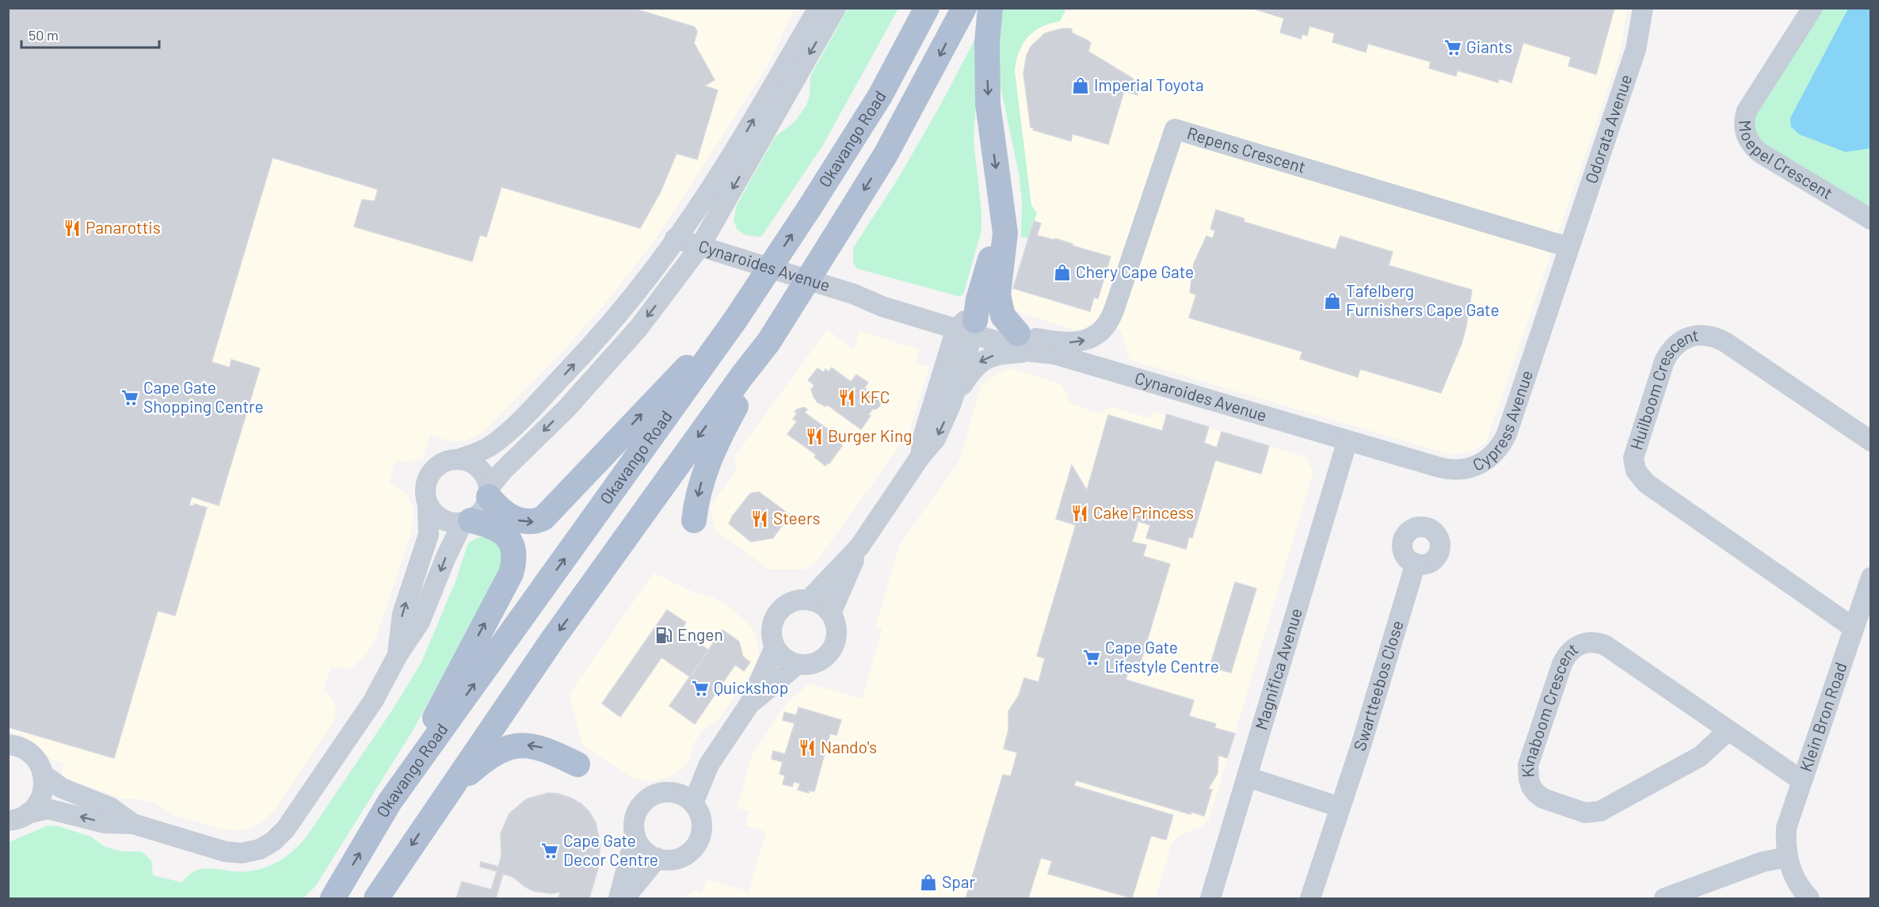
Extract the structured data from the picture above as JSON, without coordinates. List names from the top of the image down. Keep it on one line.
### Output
{"streets":{"main road":["Okavango Road"],"street":["Odorata Avenue","Repens Crescent","Moepel Crescent","Cynaroides Avenue","Huilboom Crescent","Cypress Avenue","Magnifica Avenue","Swartteebos Close","Kinaboom Crescent","Klein Bron Road"]},"crossings":[["Odorata Avenue","Repens Crescent"],["Odorata Avenue","Cypress Avenue"],["Repens Crescent","Cynaroides Avenue"],["Repens Crescent","Cypress Avenue"],["Cynaroides Avenue","Cypress Avenue"],["Cynaroides Avenue","Magnifica Avenue"],["Huilboom Crescent","Klein Bron Road"],["Cypress Avenue","Magnifica Avenue"],["Kinaboom Crescent","Klein Bron Road"]],"places":{"supermarket":["Giants","Cape Gate Shopping Centre","Cape Gate Lifestyle Centre","Quickshop","Cape Gate Decor Centre"],"shop":["Imperial Toyota","Chery Cape Gate","Tafelberg Furnishers Cape Gate","Spar"],"restaurant":["Panarottis","KFC","Burger King","Cake Princess","Steers","Nando's"],"fuel station":["Engen"]},"scale_bar":"50 m"}
